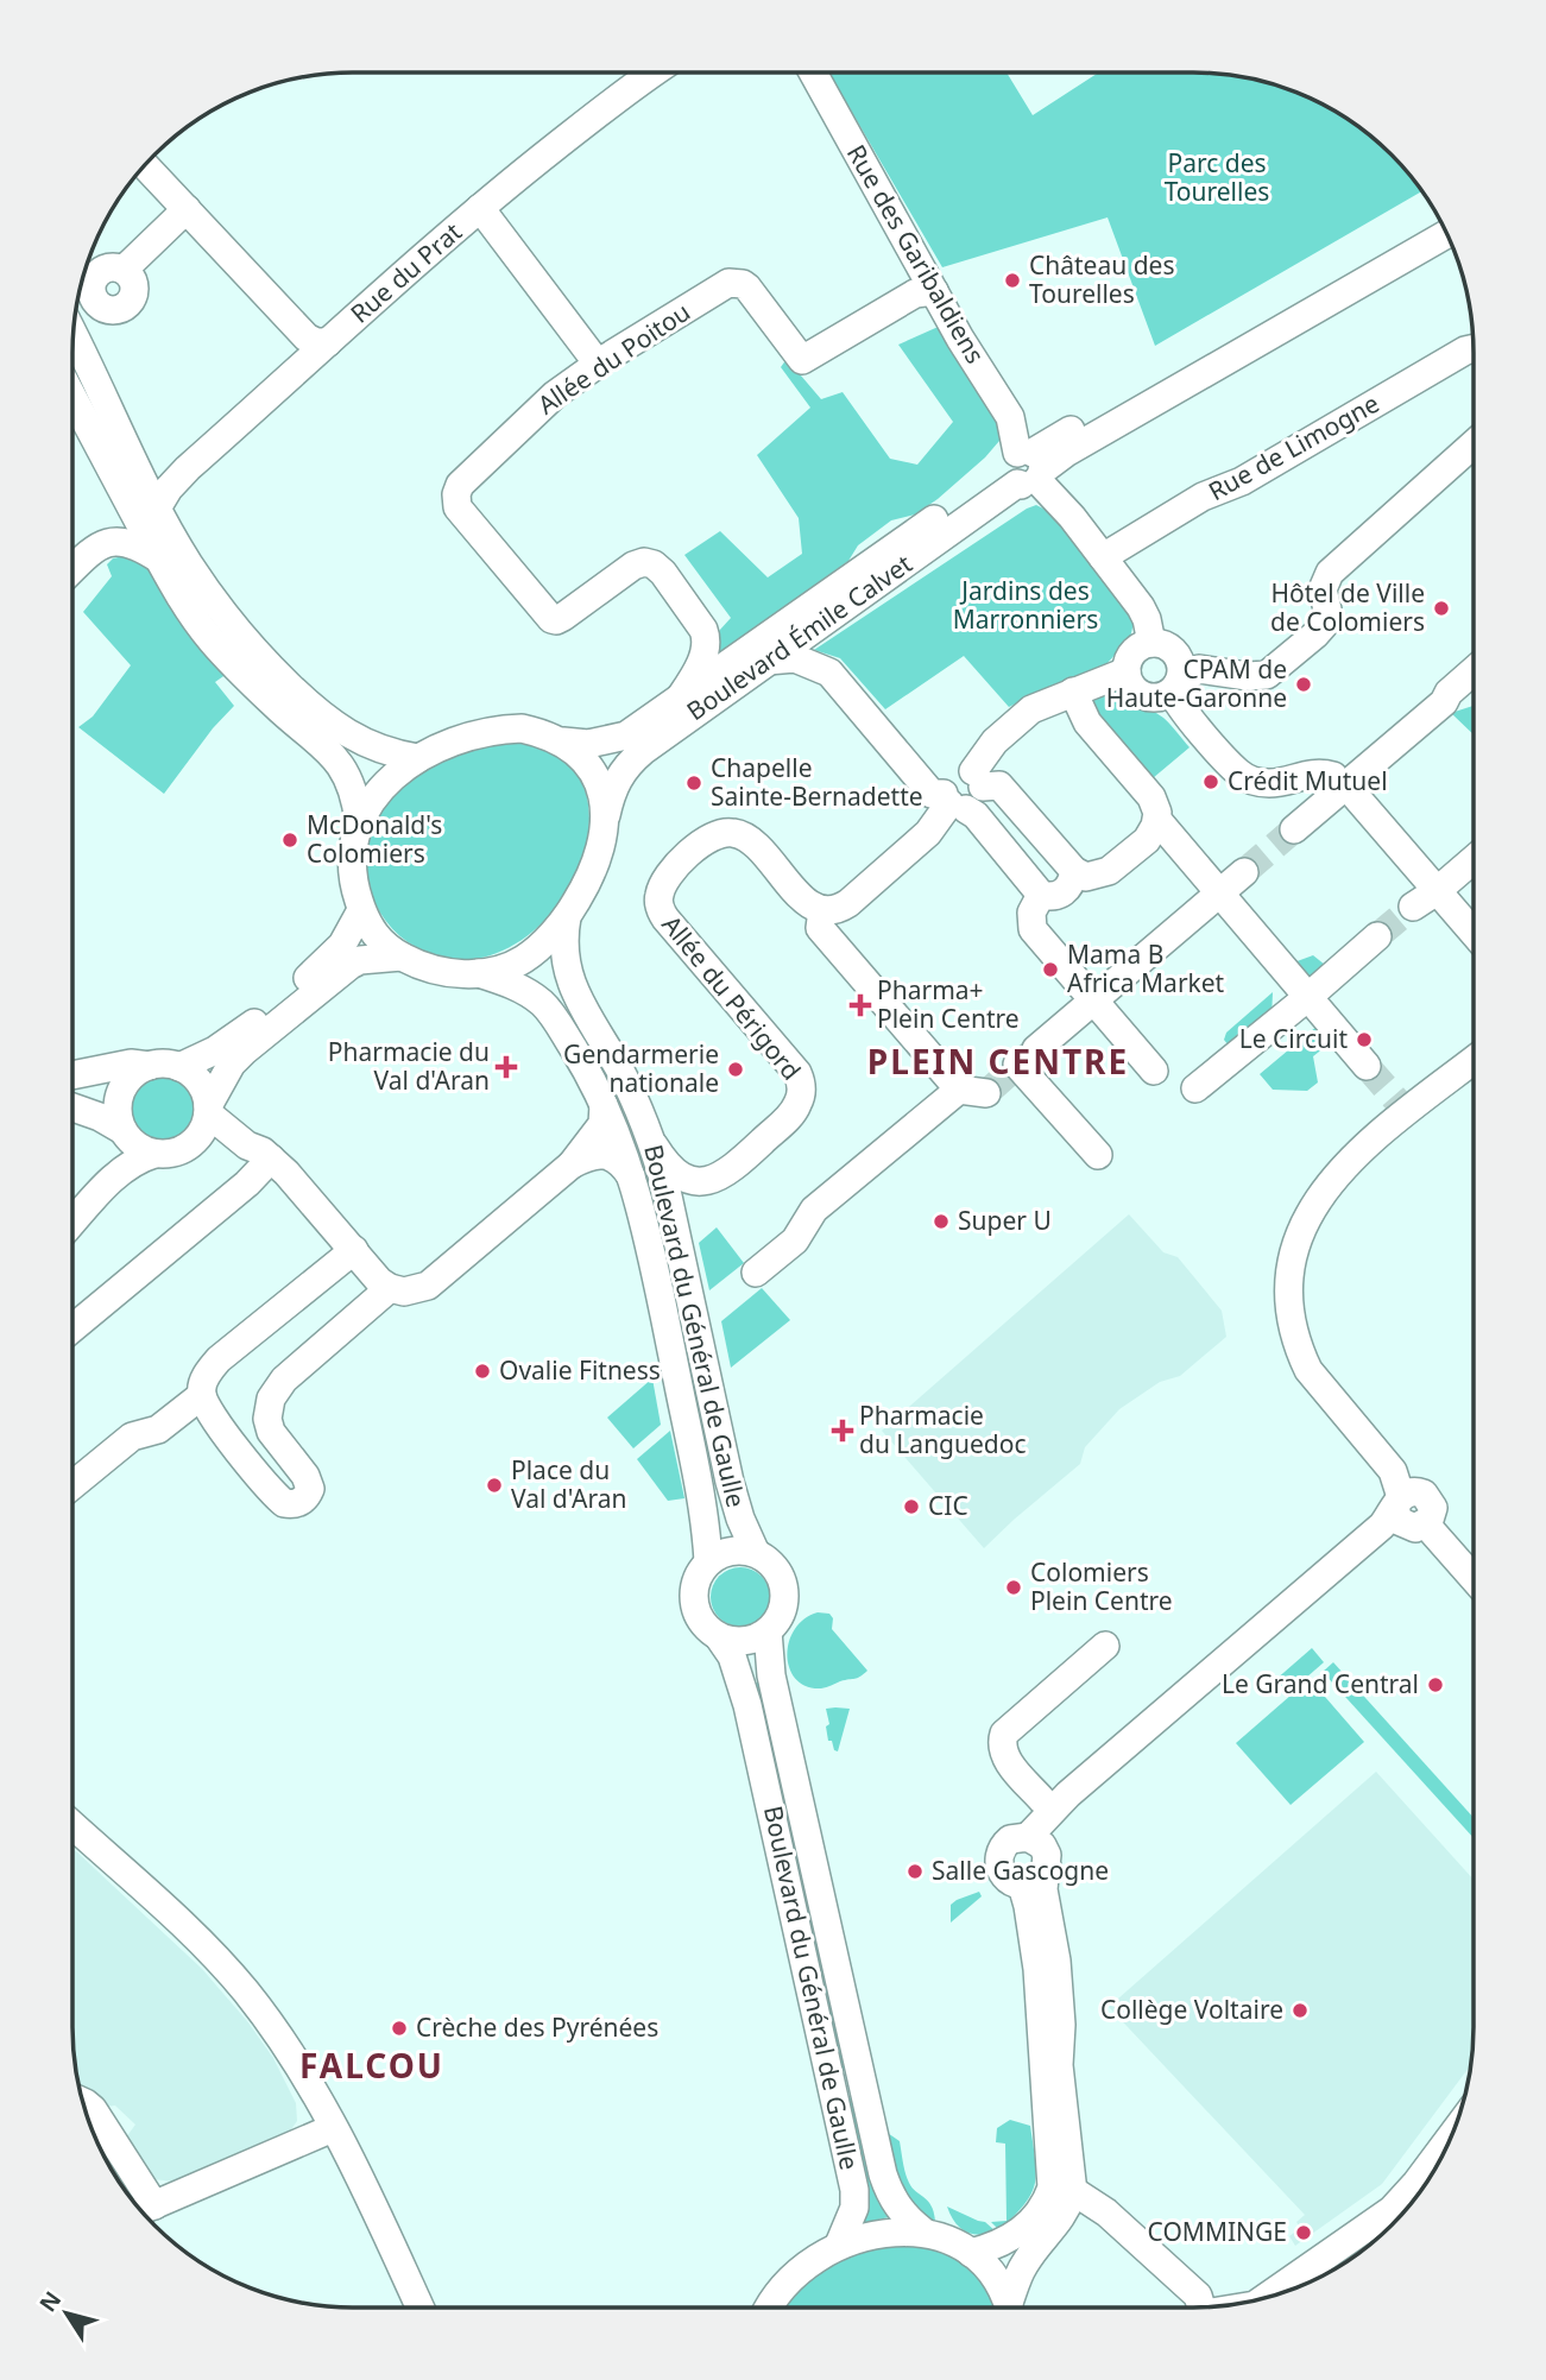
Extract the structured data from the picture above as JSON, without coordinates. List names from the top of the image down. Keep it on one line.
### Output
{"streets":{"street":["Rue des Garibaldiens","Rue du Prat","Allée du Poitou","Rue de Limogne","Boulevard Émile Calvet","Allée du Périgord","Boulevard du Général de Gaulle"]},"crossings":[["Rue des Garibaldiens","Allée du Poitou"],["Rue des Garibaldiens","Boulevard Émile Calvet"],["Allée du Poitou","Boulevard Émile Calvet"],["Boulevard Émile Calvet","Boulevard du Général de Gaulle"],["Allée du Périgord","Boulevard du Général de Gaulle"]],"districts":["PLEIN CENTRE","FALCOU"],"parks":["Parc des Tourelles","Jardins des Marronniers"],"places":{"other":["Château des Tourelles","Hôtel de Ville de Colomiers","CPAM de Haute-Garonne","Crédit Mutuel","Chapelle Sainte-Bernadette","McDonald's Colomiers","Mama B Africa Market","Le Circuit","Gendarmerie nationale","Super U","Ovalie Fitness","Place du Val d'Aran","CIC","Colomiers Plein Centre","Le Grand Central","Salle Gascogne","Collège Voltaire","Crèche des Pyrénées","COMMINGE"],"health":["Pharma+ Plein Centre","Pharmacie du Val d'Aran","Pharmacie du Languedoc"]},"north":"top left"}
